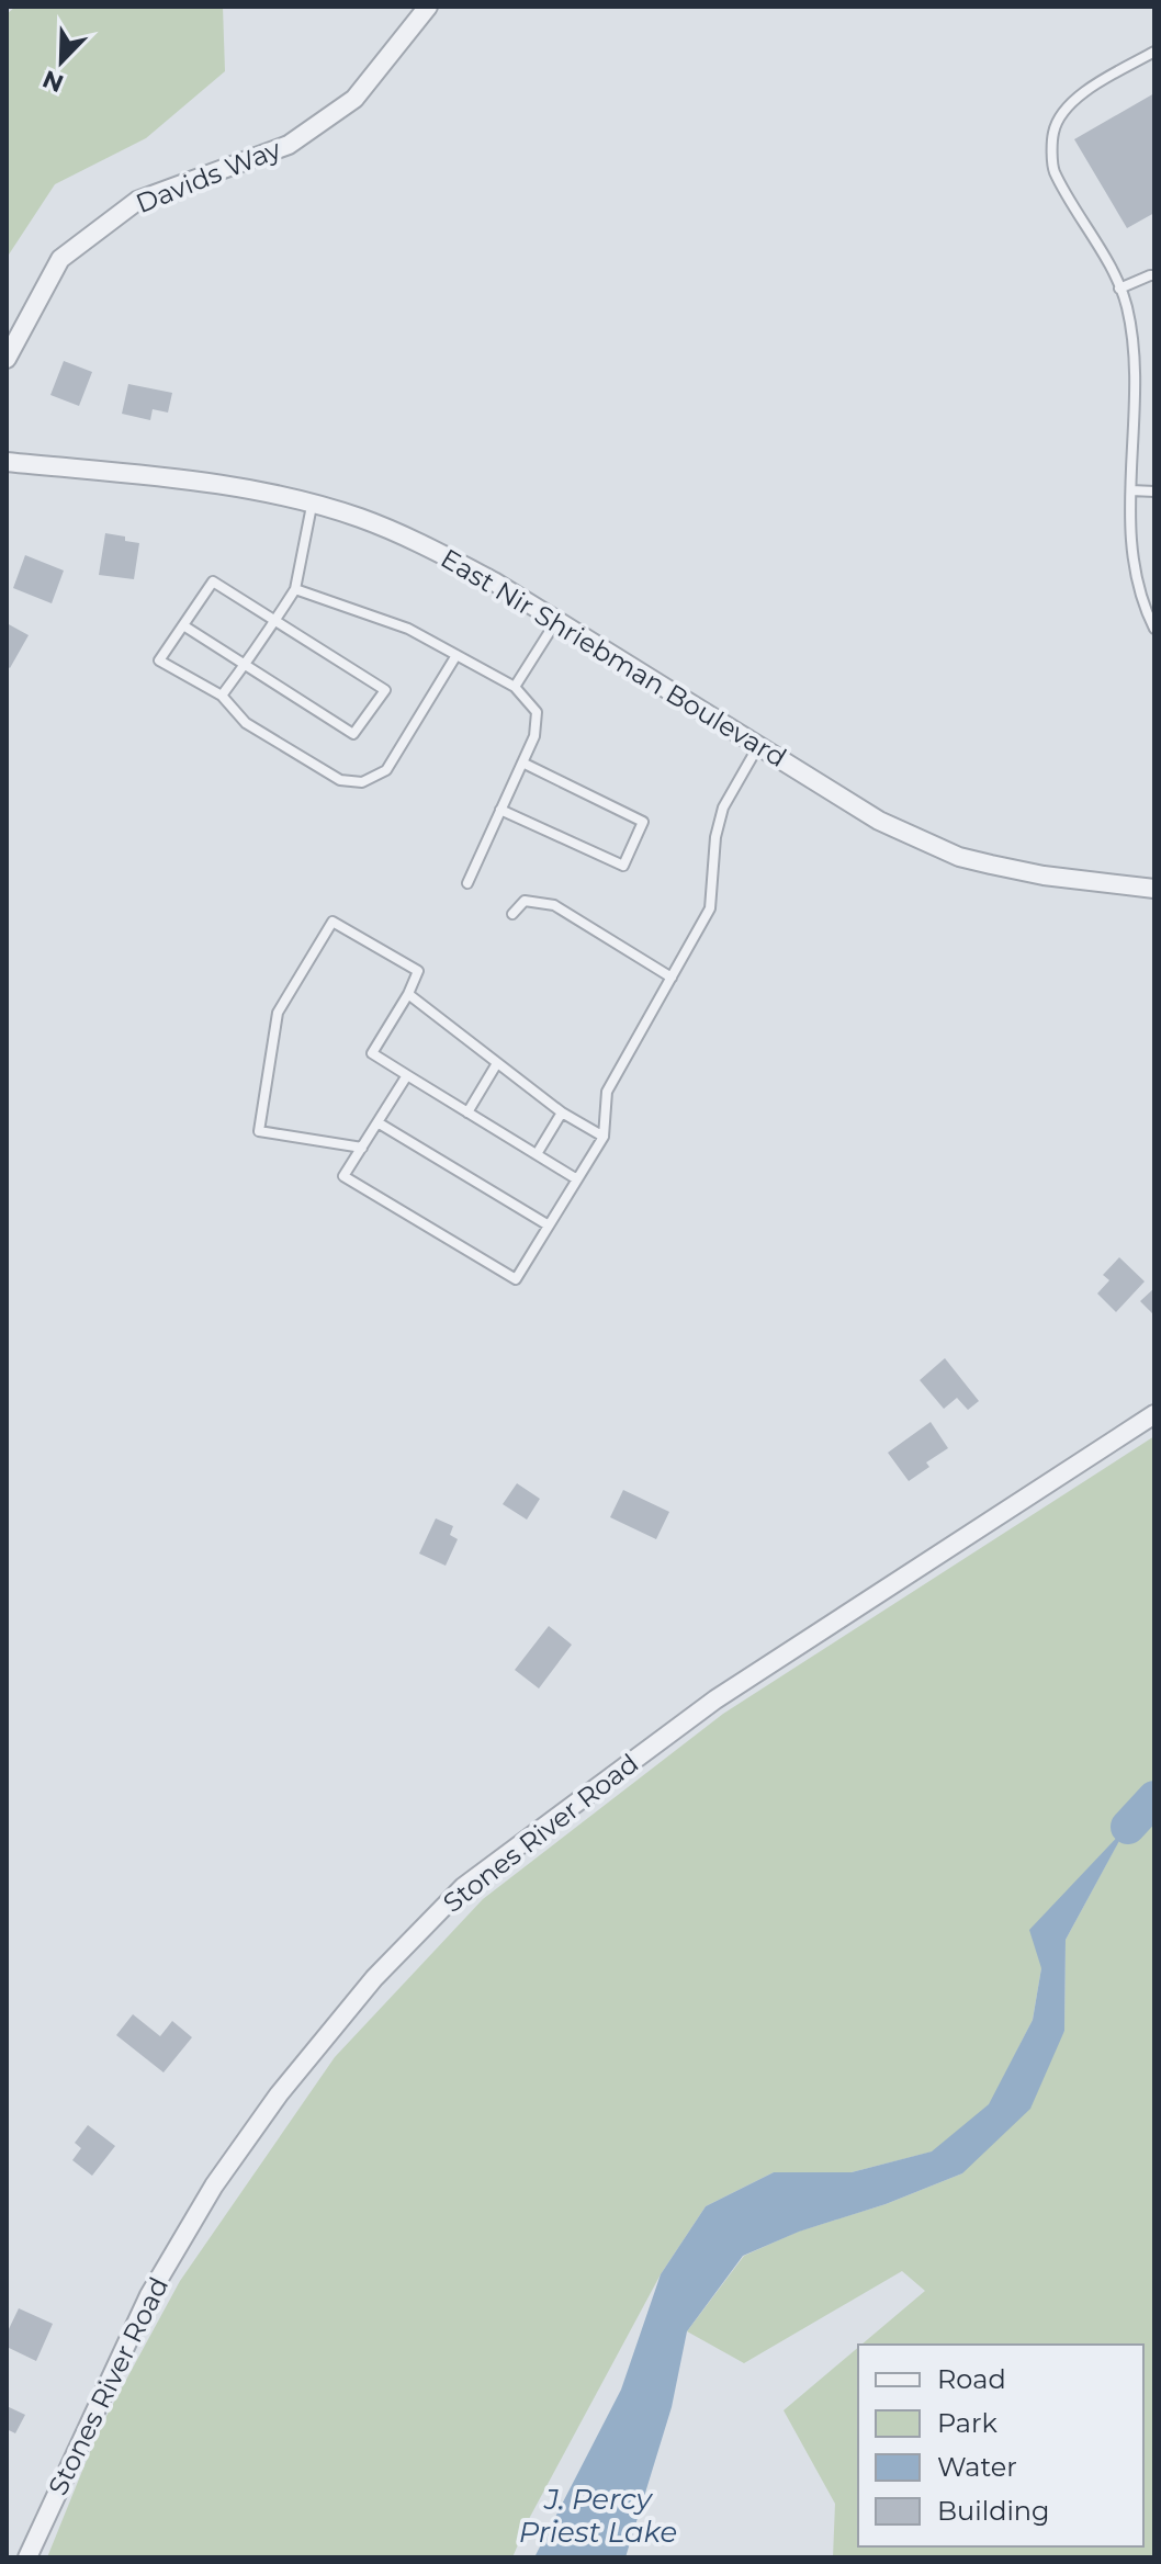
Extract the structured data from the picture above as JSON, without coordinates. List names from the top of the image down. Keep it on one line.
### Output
{"streets":{"street":["Davids Way","East Nir Shriebman Boulevard","Stones River Road"]},"water":["J. Percy Priest Lake"],"legend":["Road","Park","Water","Building"],"north":"bottom left"}
